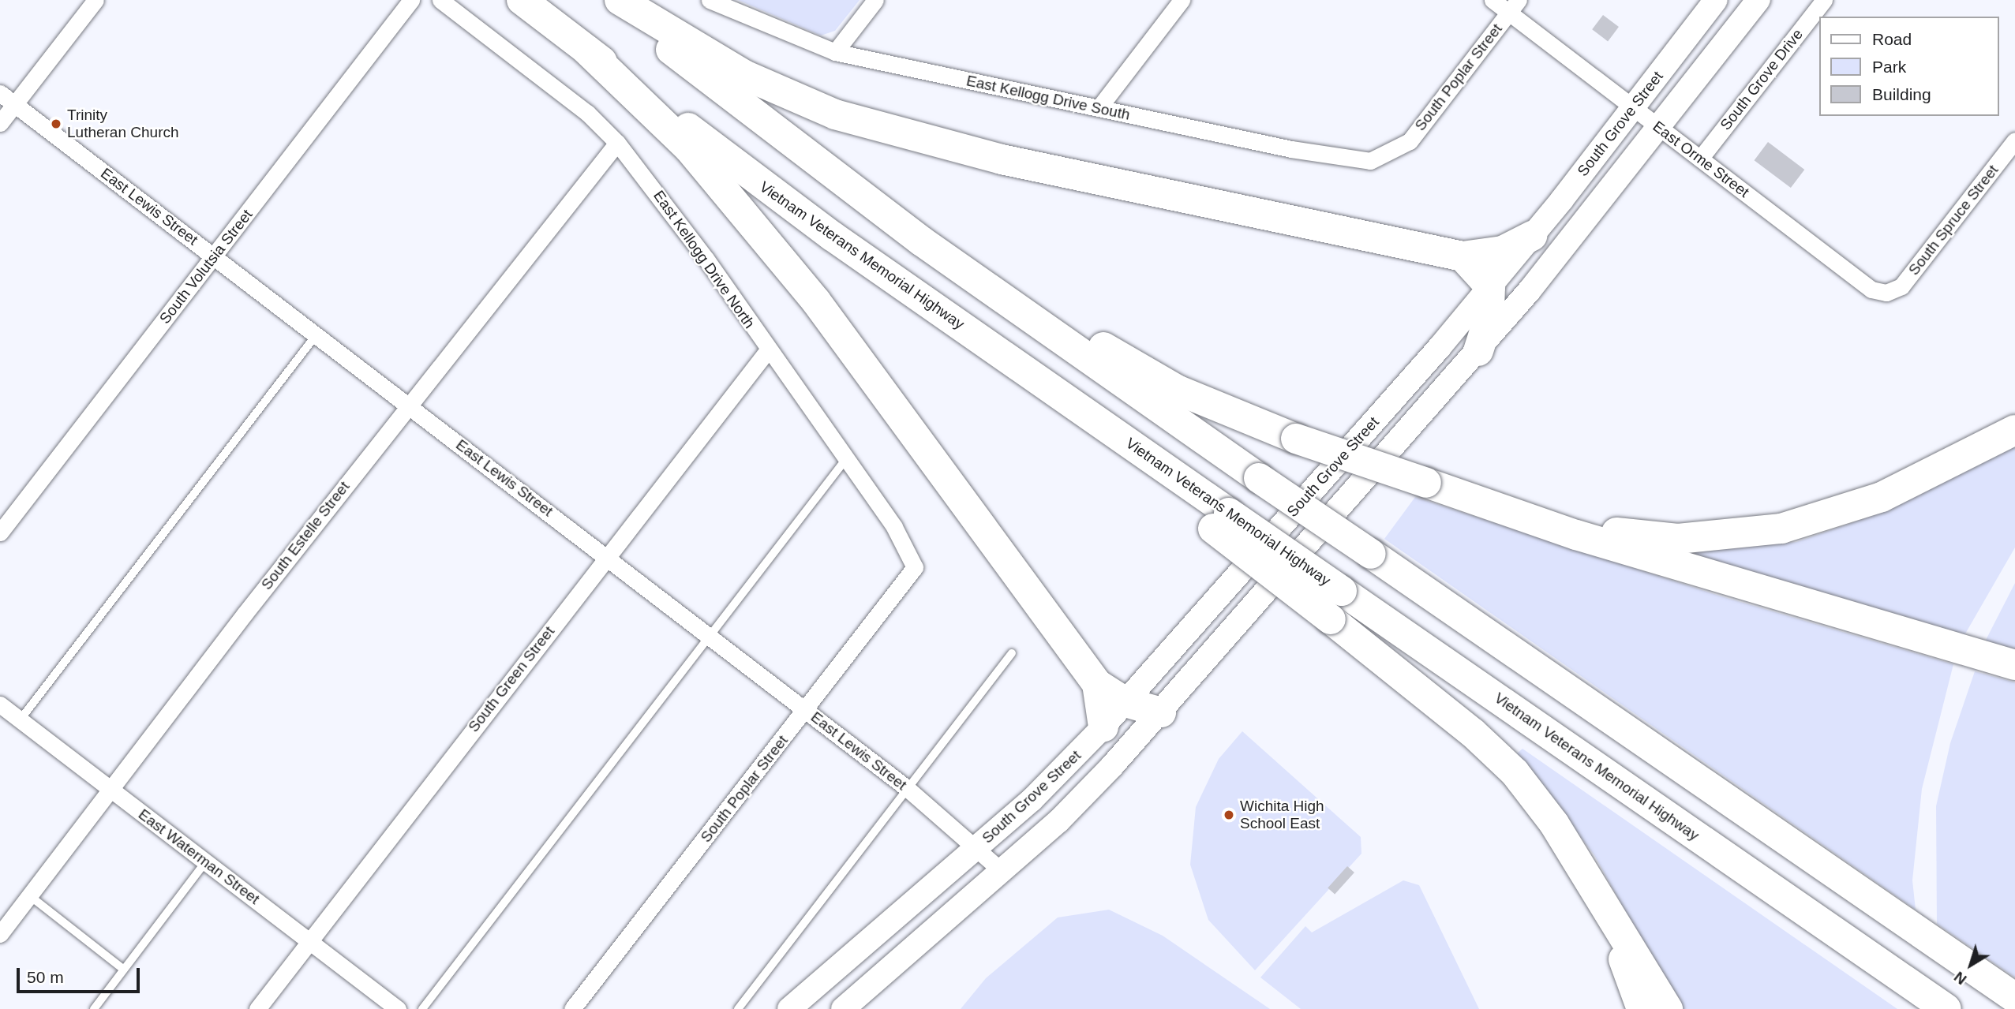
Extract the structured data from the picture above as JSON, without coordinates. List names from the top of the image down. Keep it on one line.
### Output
{"streets":{"highway":["Vietnam Veterans Memorial Highway"],"street":["South Poplar Street","South Grove Drive","East Kellogg Drive South","South Grove Street","East Orme Street","East Lewis Street","South Spruce Street","East Kellogg Drive North","South Volutsia Street","South Estelle Street","South Green Street","East Waterman Street"]},"crossings":[["South Poplar Street","East Kellogg Drive South"],["South Poplar Street","East Orme Street"],["South Poplar Street","East Lewis Street"],["South Poplar Street","East Kellogg Drive North"],["South Grove Drive","East Orme Street"],["South Grove Street","East Orme Street"],["South Grove Street","East Lewis Street"],["East Orme Street","South Spruce Street"],["East Lewis Street","South Volutsia Street"],["East Lewis Street","South Estelle Street"],["East Lewis Street","South Green Street"],["East Kellogg Drive North","South Estelle Street"],["East Kellogg Drive North","South Green Street"],["South Estelle Street","East Waterman Street"],["South Green Street","East Waterman Street"]],"places":["Trinity Lutheran Church","Wichita High School East"],"legend":["Road","Park","Building"],"scale_bar":"50 m","north":"bottom left"}
